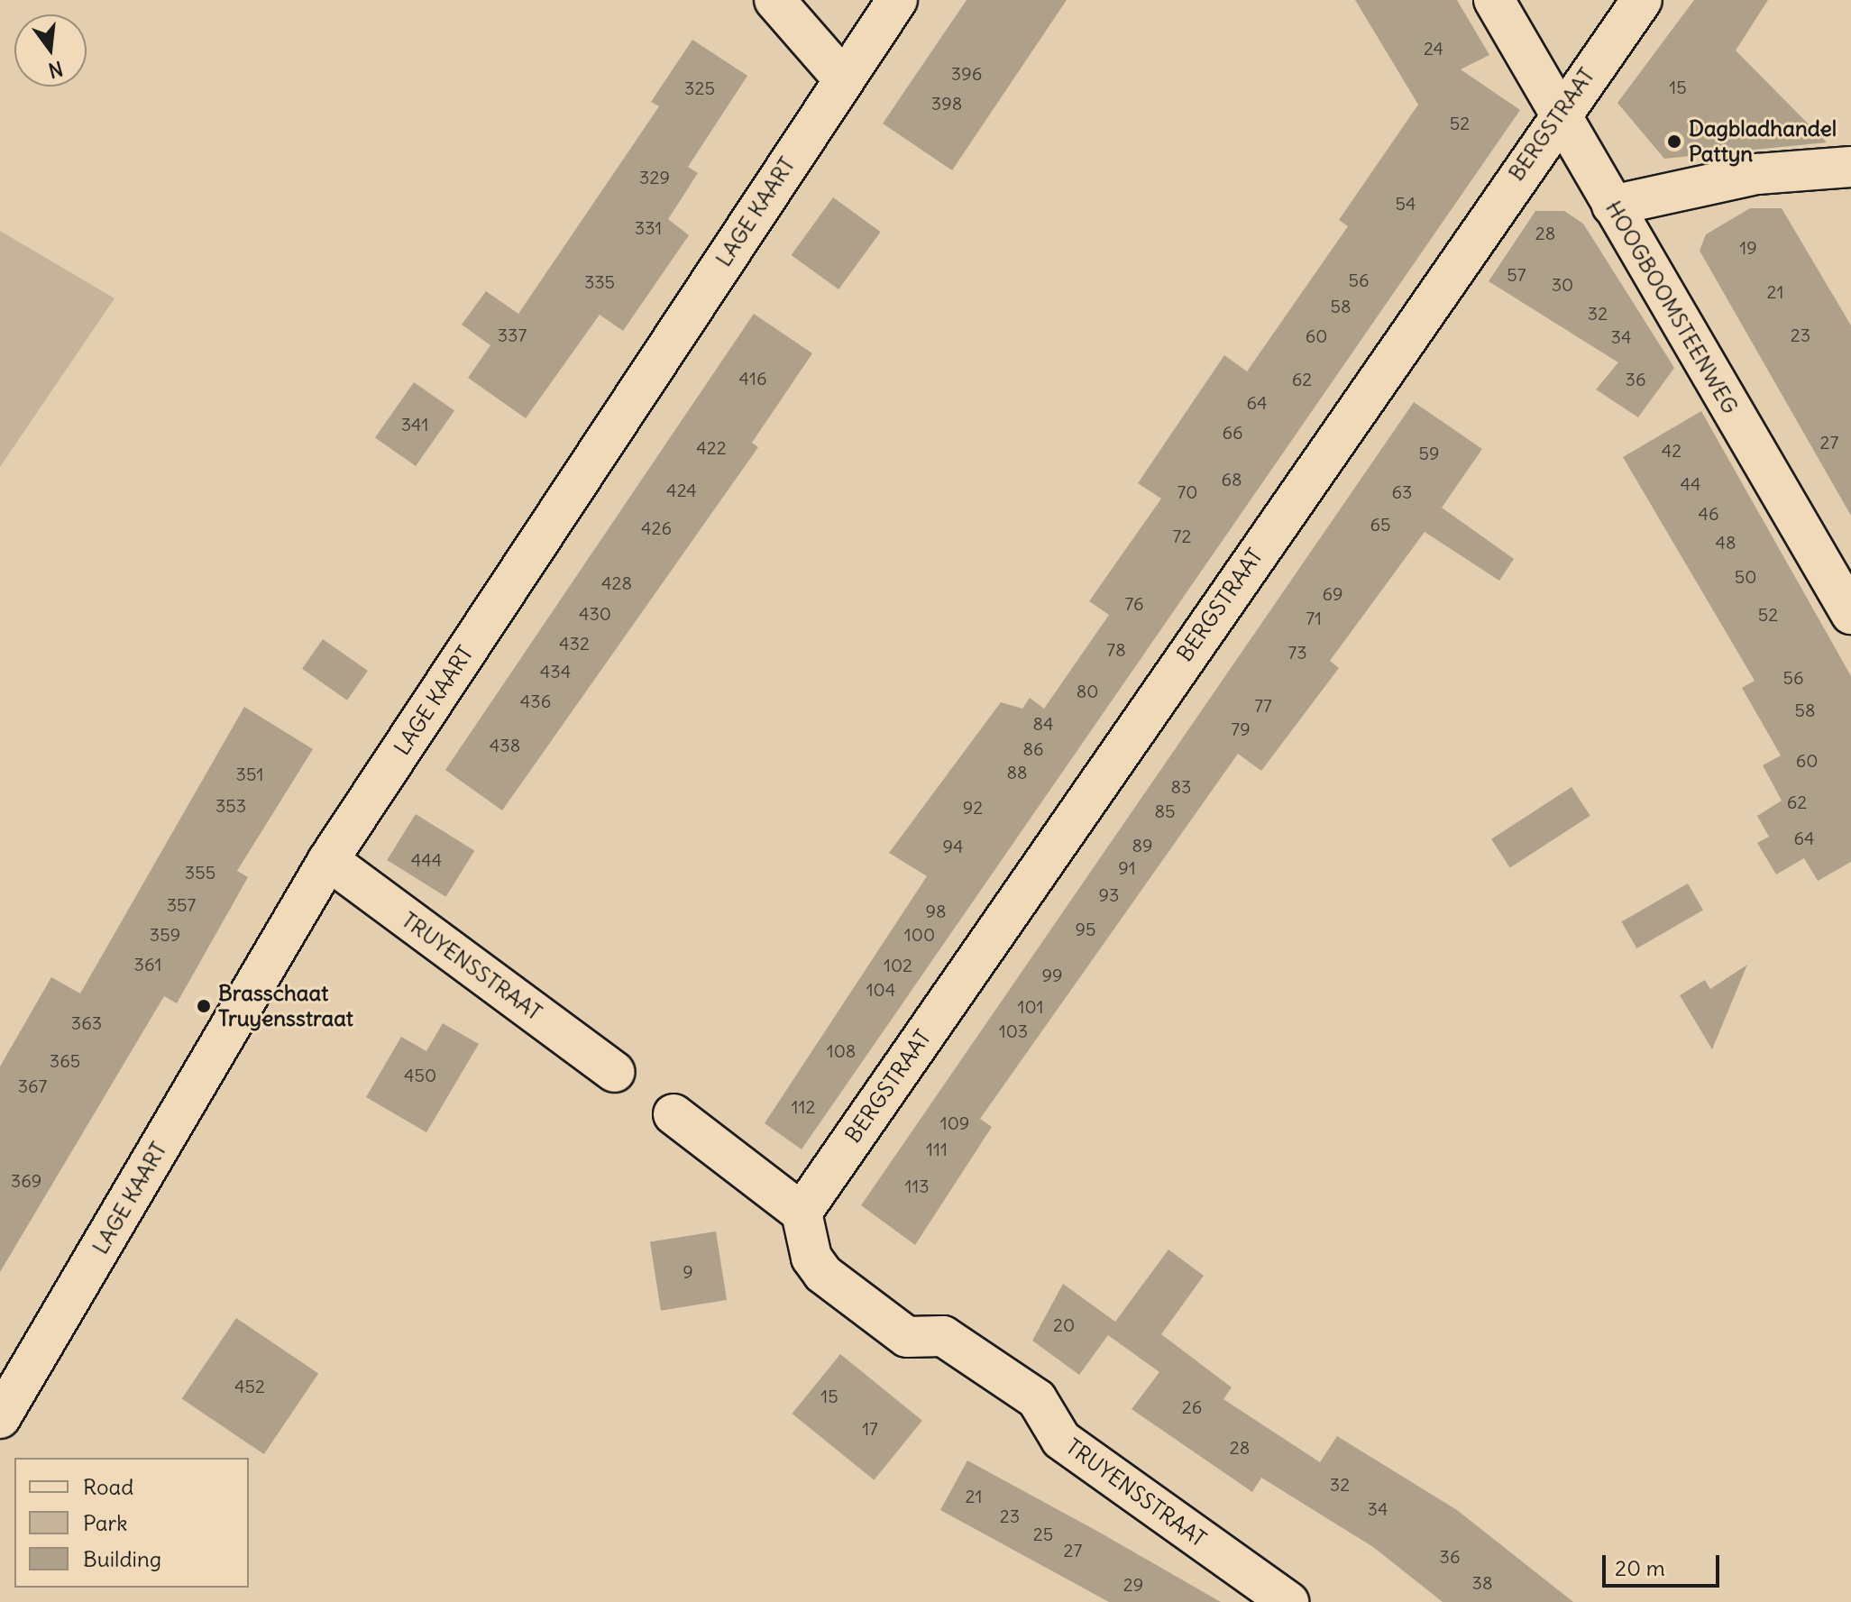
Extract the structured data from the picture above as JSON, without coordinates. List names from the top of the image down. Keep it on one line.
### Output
{"streets":{"street":["BERGSTRAAT","LAGE KAART","HOOGBOOMSTEENWEG","TRUYENSSTRAAT"]},"crossings":[["BERGSTRAAT","HOOGBOOMSTEENWEG"],["BERGSTRAAT","TRUYENSSTRAAT"],["LAGE KAART","TRUYENSSTRAAT"]],"places":["Dagbladhandel Pattyn","Brasschaat Truyensstraat"],"house_numbers":["24","396","15","325","398","52","329","54","331","28","19","57","56","335","30","21","58","32","337","23","60","34","416","62","36","64","341","66","27","422","42","59","68","44","424","70","63","46","65","426","72","48","50","428","69","76","430","52","71","432","78","73","434","56","80","436","77","58","84","79","438","86","60","88","351","83","62","353","92","85","64","89","94","444","91","355","93","357","98","95","359","100","361","102","99","104","101","363","103","108","365","450","367","112","109","111","369","113","9","20","452","15","26","17","28","32","21","34","23","25","27","36","38","29"],"legend":["Road","Park","Building"],"scale_bar":"20 m","north":"bottom"}
